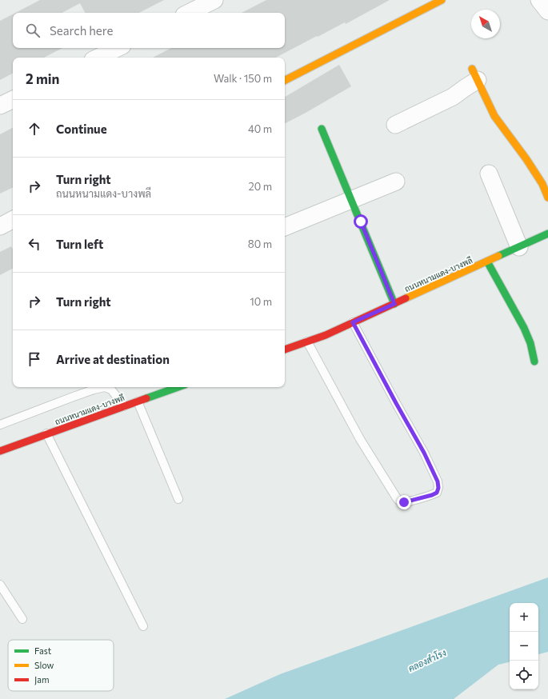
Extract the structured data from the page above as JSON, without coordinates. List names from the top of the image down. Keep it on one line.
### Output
{"streets":{"street":["ถนนหนามแดง-บางพลี"]},"water":["คลองสำโรง"],"legend":["Fast","Slow","Jam"],"north":"top left","page":{"search":"Search here","heading":["2 min","Walk · 150 m"],"list":[["Continue","40 m"],["Turn right","ถนนหนามแดง-บางพลี","20 m"],["Turn left","80 m"],["Turn right","10 m"],"Arrive at destination"],"map_buttons":["+","−"]}}
